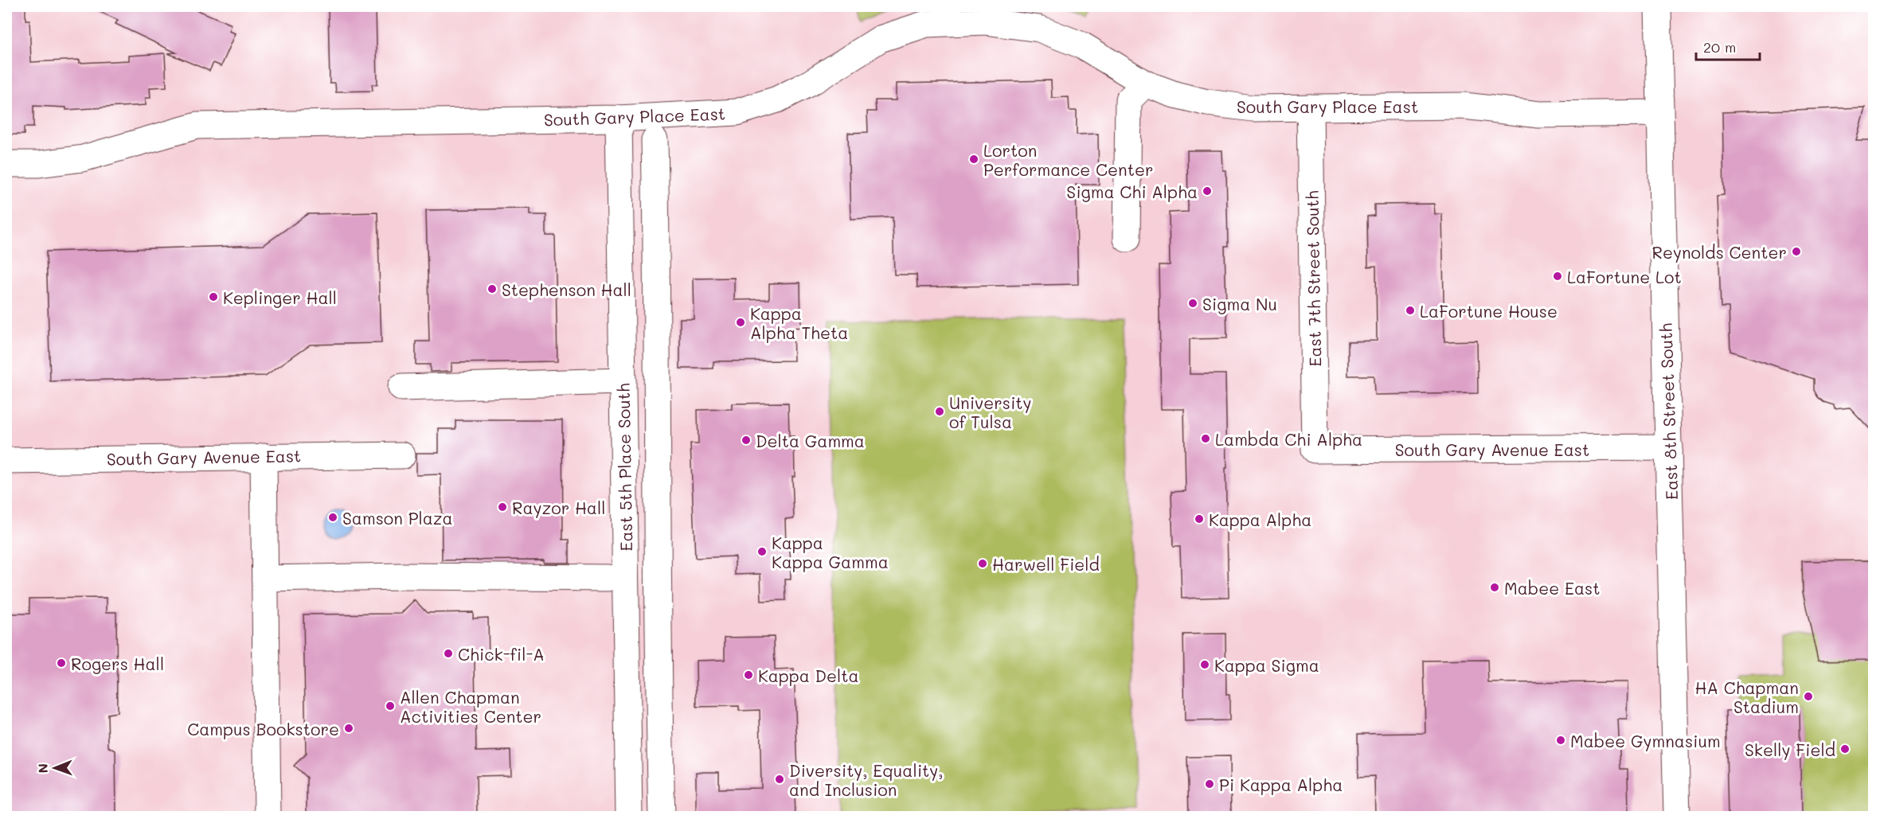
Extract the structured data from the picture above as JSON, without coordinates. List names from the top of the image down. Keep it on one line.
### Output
{"streets":{"street":["South Gary Place East","East 7th Street South","East 8th Street South","South Gary Avenue East","East 5th Place South"]},"crossings":[["South Gary Place East","East 7th Street South"],["South Gary Place East","East 8th Street South"],["South Gary Place East","East 5th Place South"],["East 7th Street South","South Gary Avenue East"],["East 8th Street South","South Gary Avenue East"]],"places":["Lorton Performance Center","Sigma Chi Alpha","Reynolds Center","LaFortune Lot","Stephenson Hall","Keplinger Hall","Sigma Nu","LaFortune House","Kappa Alpha Theta","University of Tulsa","Lambda Chi Alpha","Delta Gamma","Rayzor Hall","Samson Plaza","Kappa Alpha","Kappa Kappa Gamma","Harwell Field","Mabee East","Chick-fil-A","Rogers Hall","Kappa Sigma","Kappa Delta","HA Chapman Stadium","Allen Chapman Activities Center","Campus Bookstore","Mabee Gymnasium","Skelly Field","Diversity, Equality, and Inclusion","Pi Kappa Alpha"],"scale_bar":"20 m","north":"left"}
